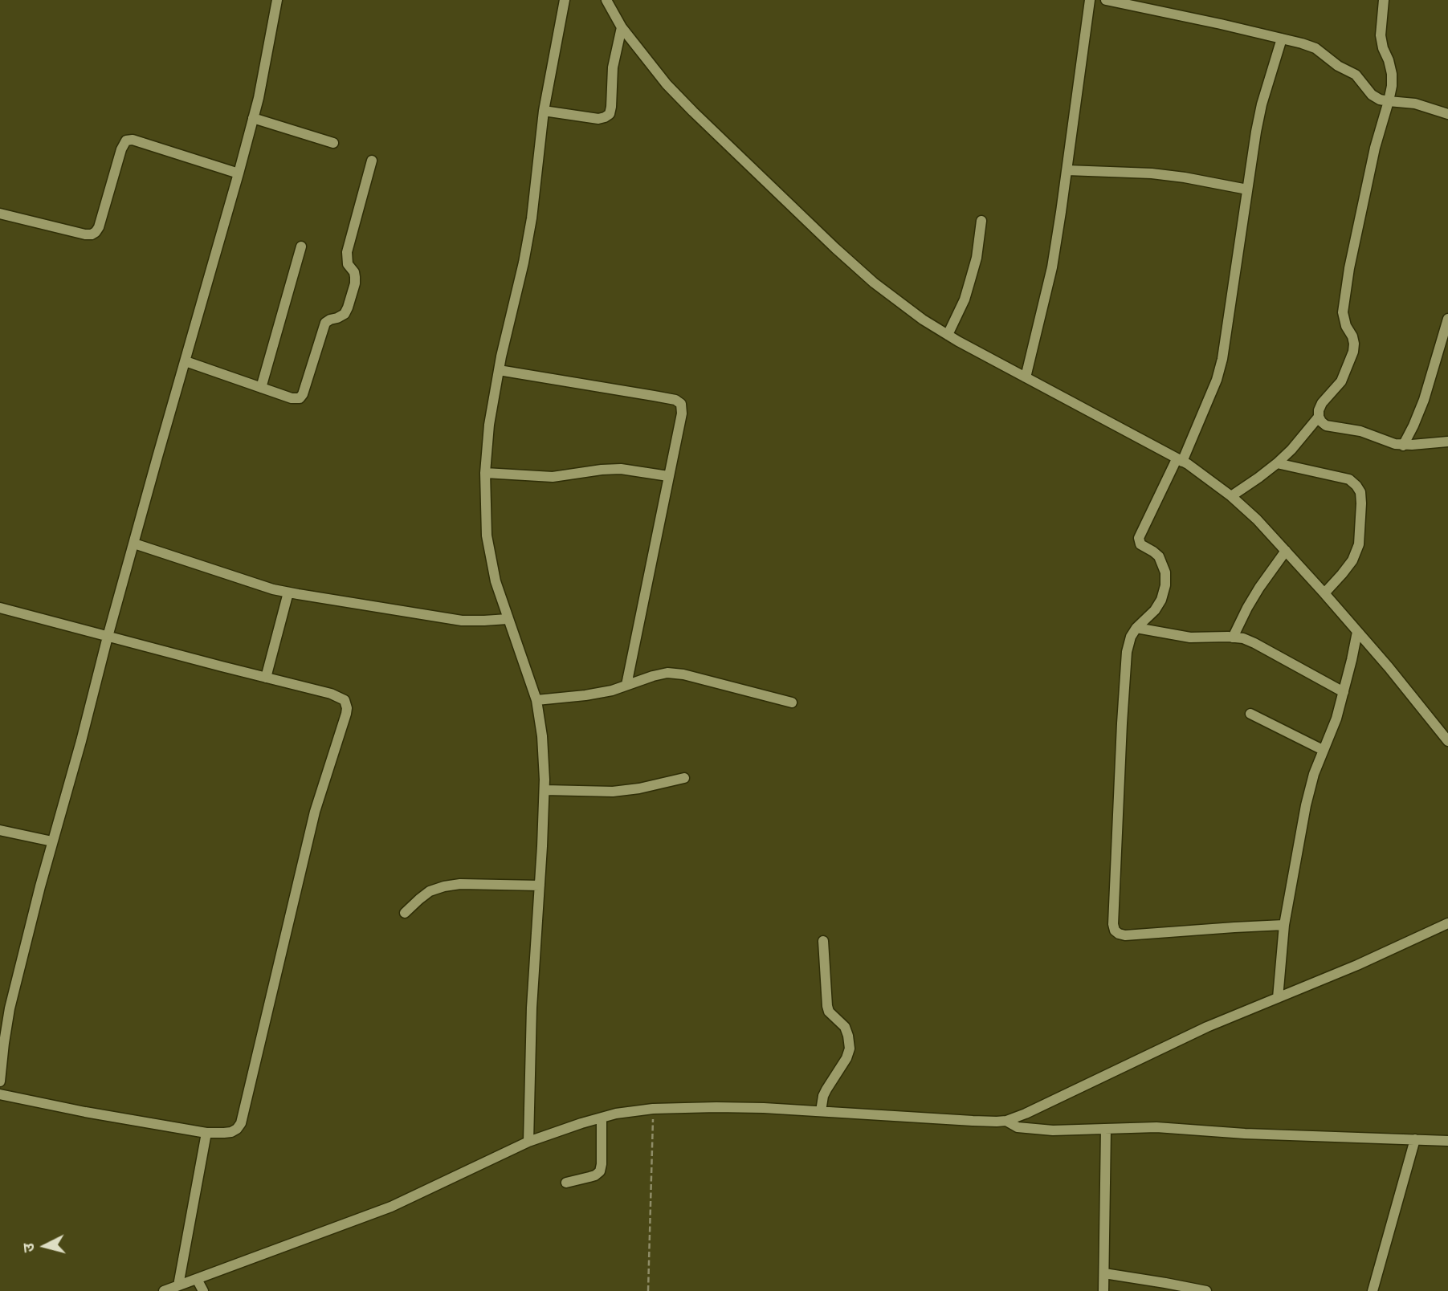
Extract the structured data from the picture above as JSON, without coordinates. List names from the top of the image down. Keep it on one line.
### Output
{"north":"left"}
